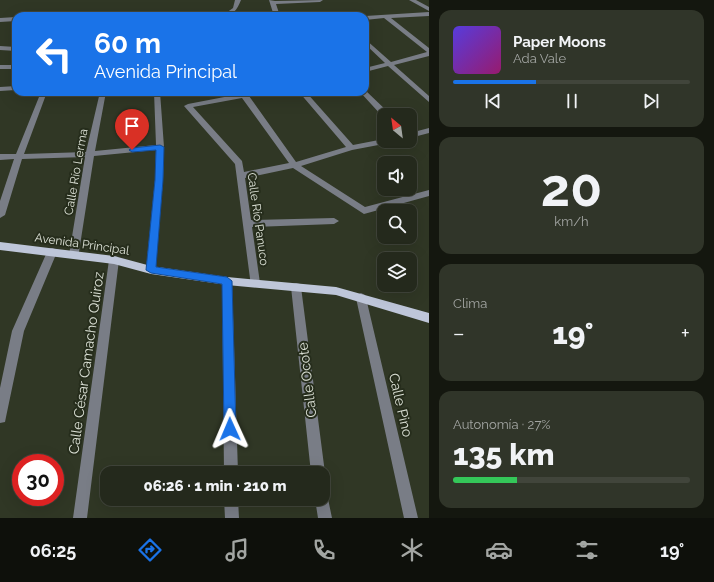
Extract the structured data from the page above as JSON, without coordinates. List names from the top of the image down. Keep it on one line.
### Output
{"streets":{"main road":["Avenida Principal"],"street":["Calle Río Lerma","Calle Río Panuco","Calle César Camacho Quiroz","Calle Ocote","Calle Pino"]},"crossings":[["Calle Río Lerma","Avenida Principal"],["Calle Río Panuco","Avenida Principal"],["Avenida Principal","Calle César Camacho Quiroz"],["Avenida Principal","Calle Ocote"],["Avenida Principal","Calle Pino"]],"north":"top left","page":{"turn":["60 m","Avenida Principal"],"song":["Paper Moons","Ada Vale"],"tile":[["20","km/h"],"Clima",["Autonomía · 27%","135 km"]],"heat":["−","19°","+"],"limit":"30","trip":"06:26 · 1 min · 210 m","tabs":["06:25","19°"]}}
